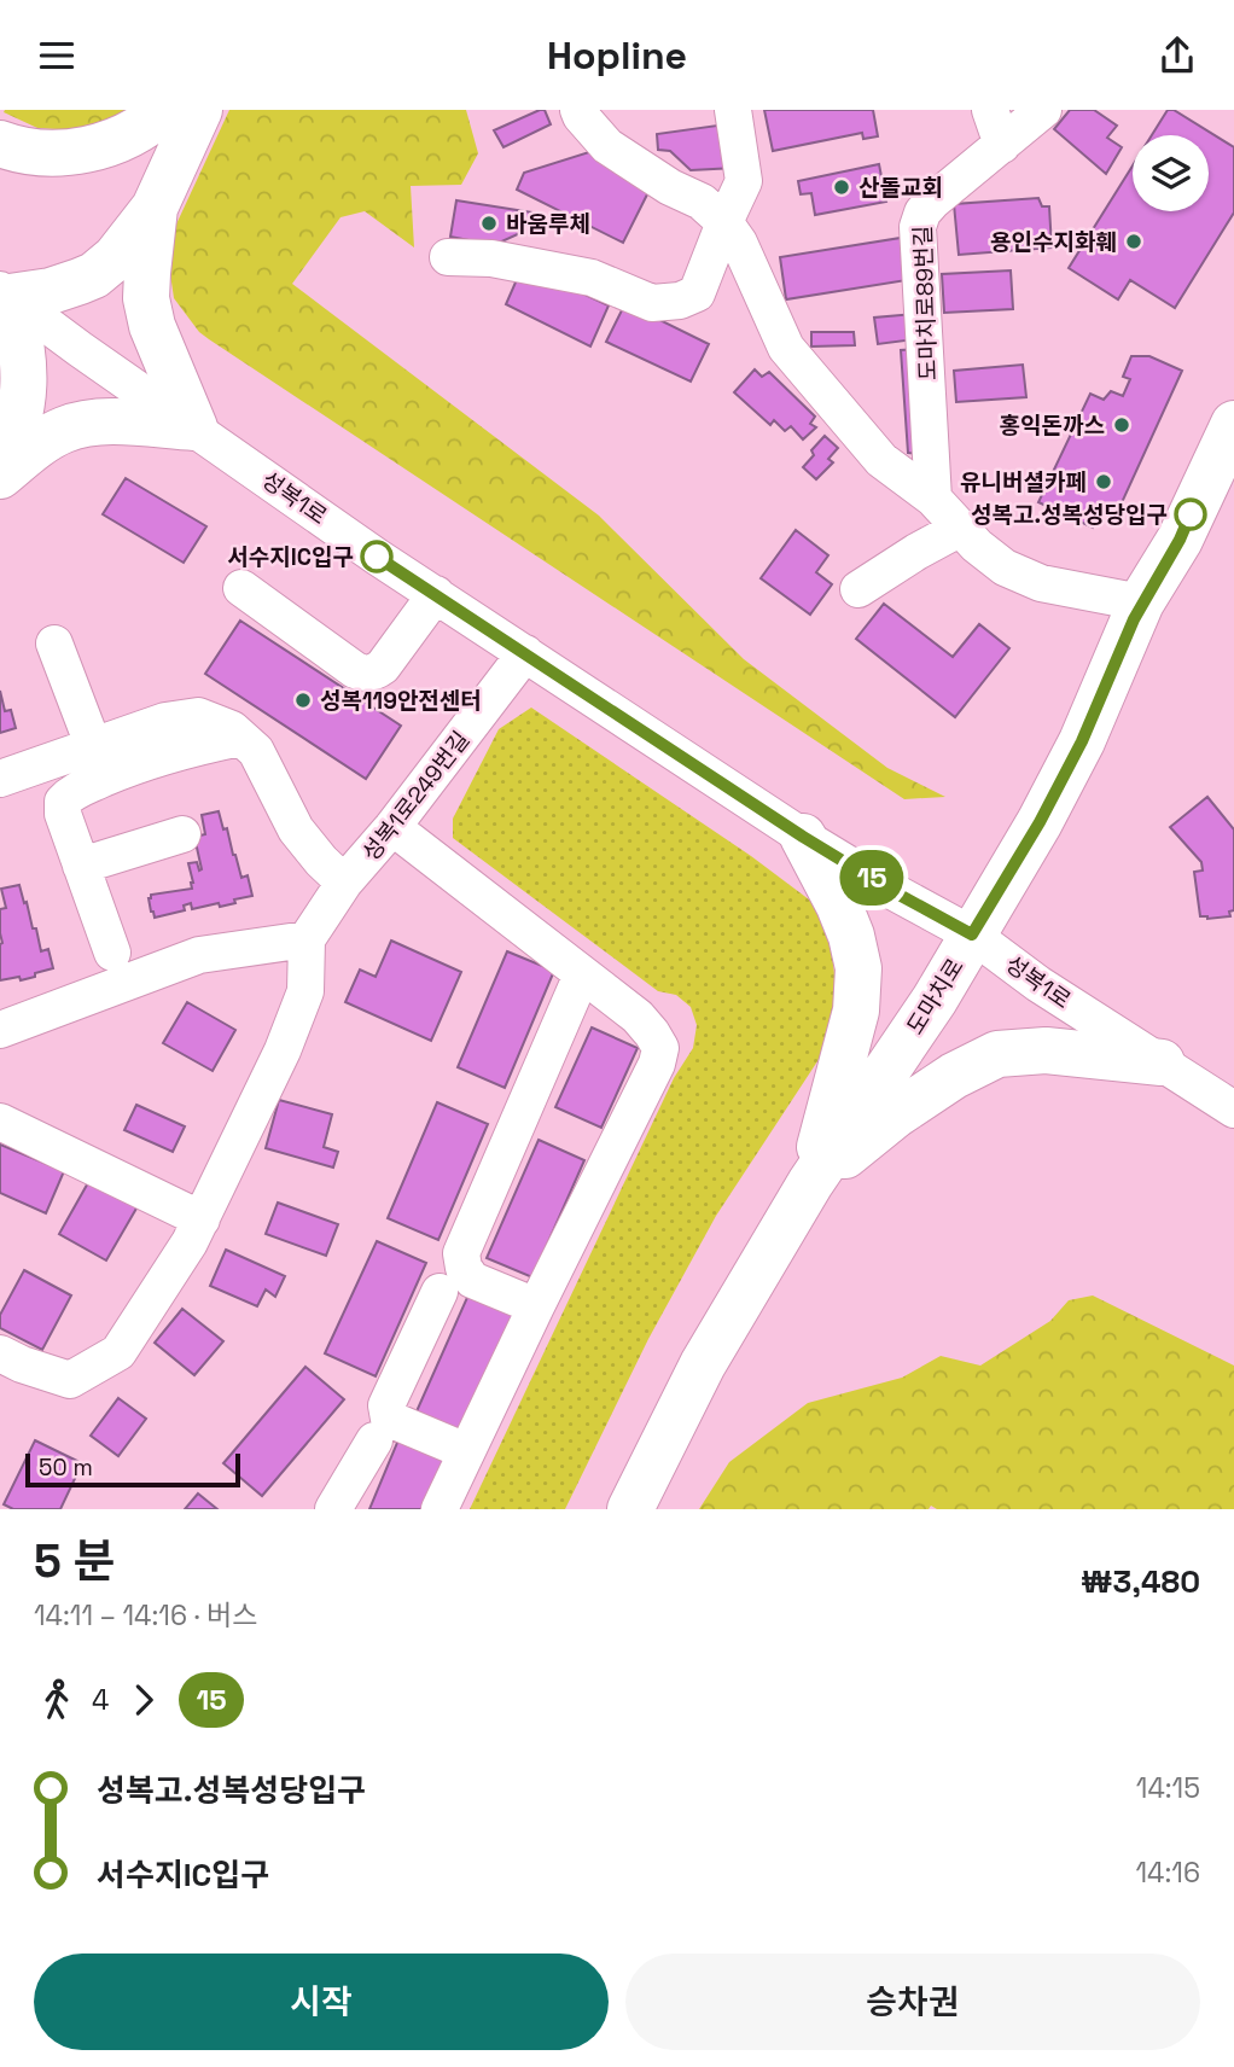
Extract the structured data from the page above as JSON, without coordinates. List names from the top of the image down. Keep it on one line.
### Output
{"streets":{"main road":["도마치로"],"street":["도마치로89번길","성복1로","성복1로249번길"]},"crossings":[["성복1로","성복1로249번길"],["성복1로","도마치로"]],"places":["산돌교회","바움루체","용인수지화훼","홍익돈까스","유니버셜카페","성복고.성복성당입구","서수지IC입구","성복119안전센터"],"lines":["bus line 15"],"scale_bar":"50 m","page":{"header":"Hopline","on_map":"15","scale":"50 m","heading":["5 분","14:11 – 14:16 · 버스","₩3,480"],"legs":["4","15"],"list":[{"name":"성복고.성복성당입구","value":"14:15"},{"name":"서수지IC입구","value":"14:16"}],"buttons":["시작","승차권"]}}
